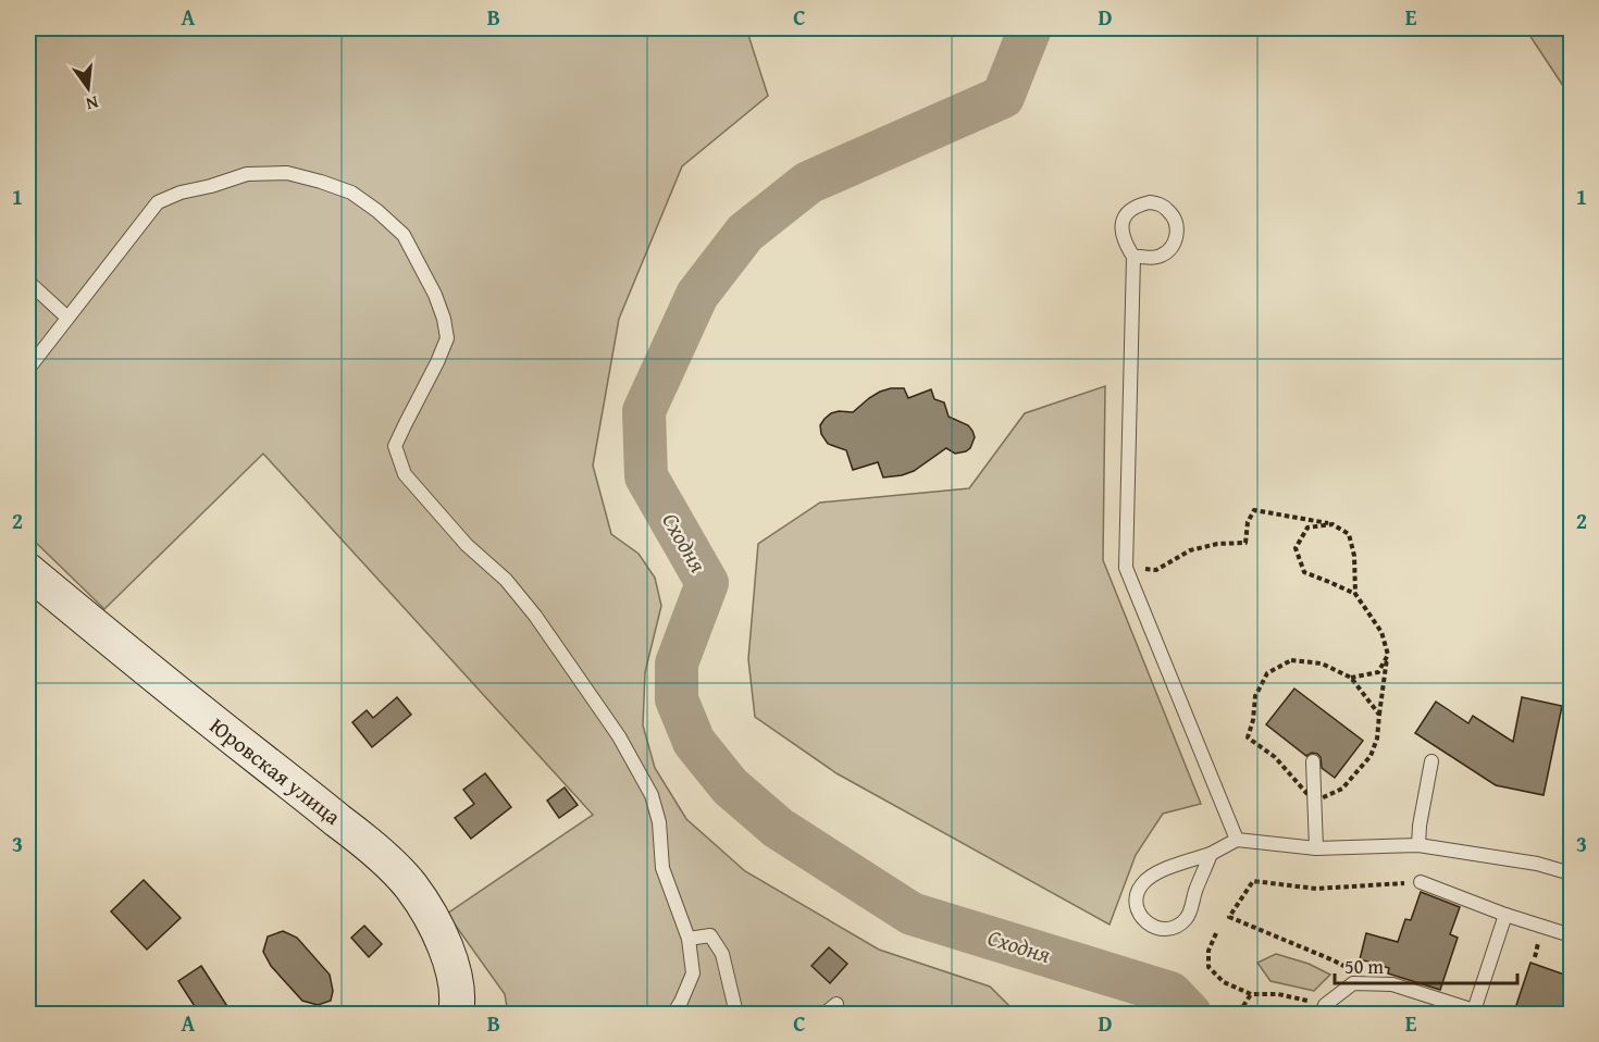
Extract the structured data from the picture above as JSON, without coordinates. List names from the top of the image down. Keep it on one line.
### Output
{"streets":{"street":["Юровская улица"]},"water":["Сходня"],"scale_bar":"50 m","north":"bottom","grid":{"columns":["A","B","C","D","E"],"rows":["1","2","3"]}}
